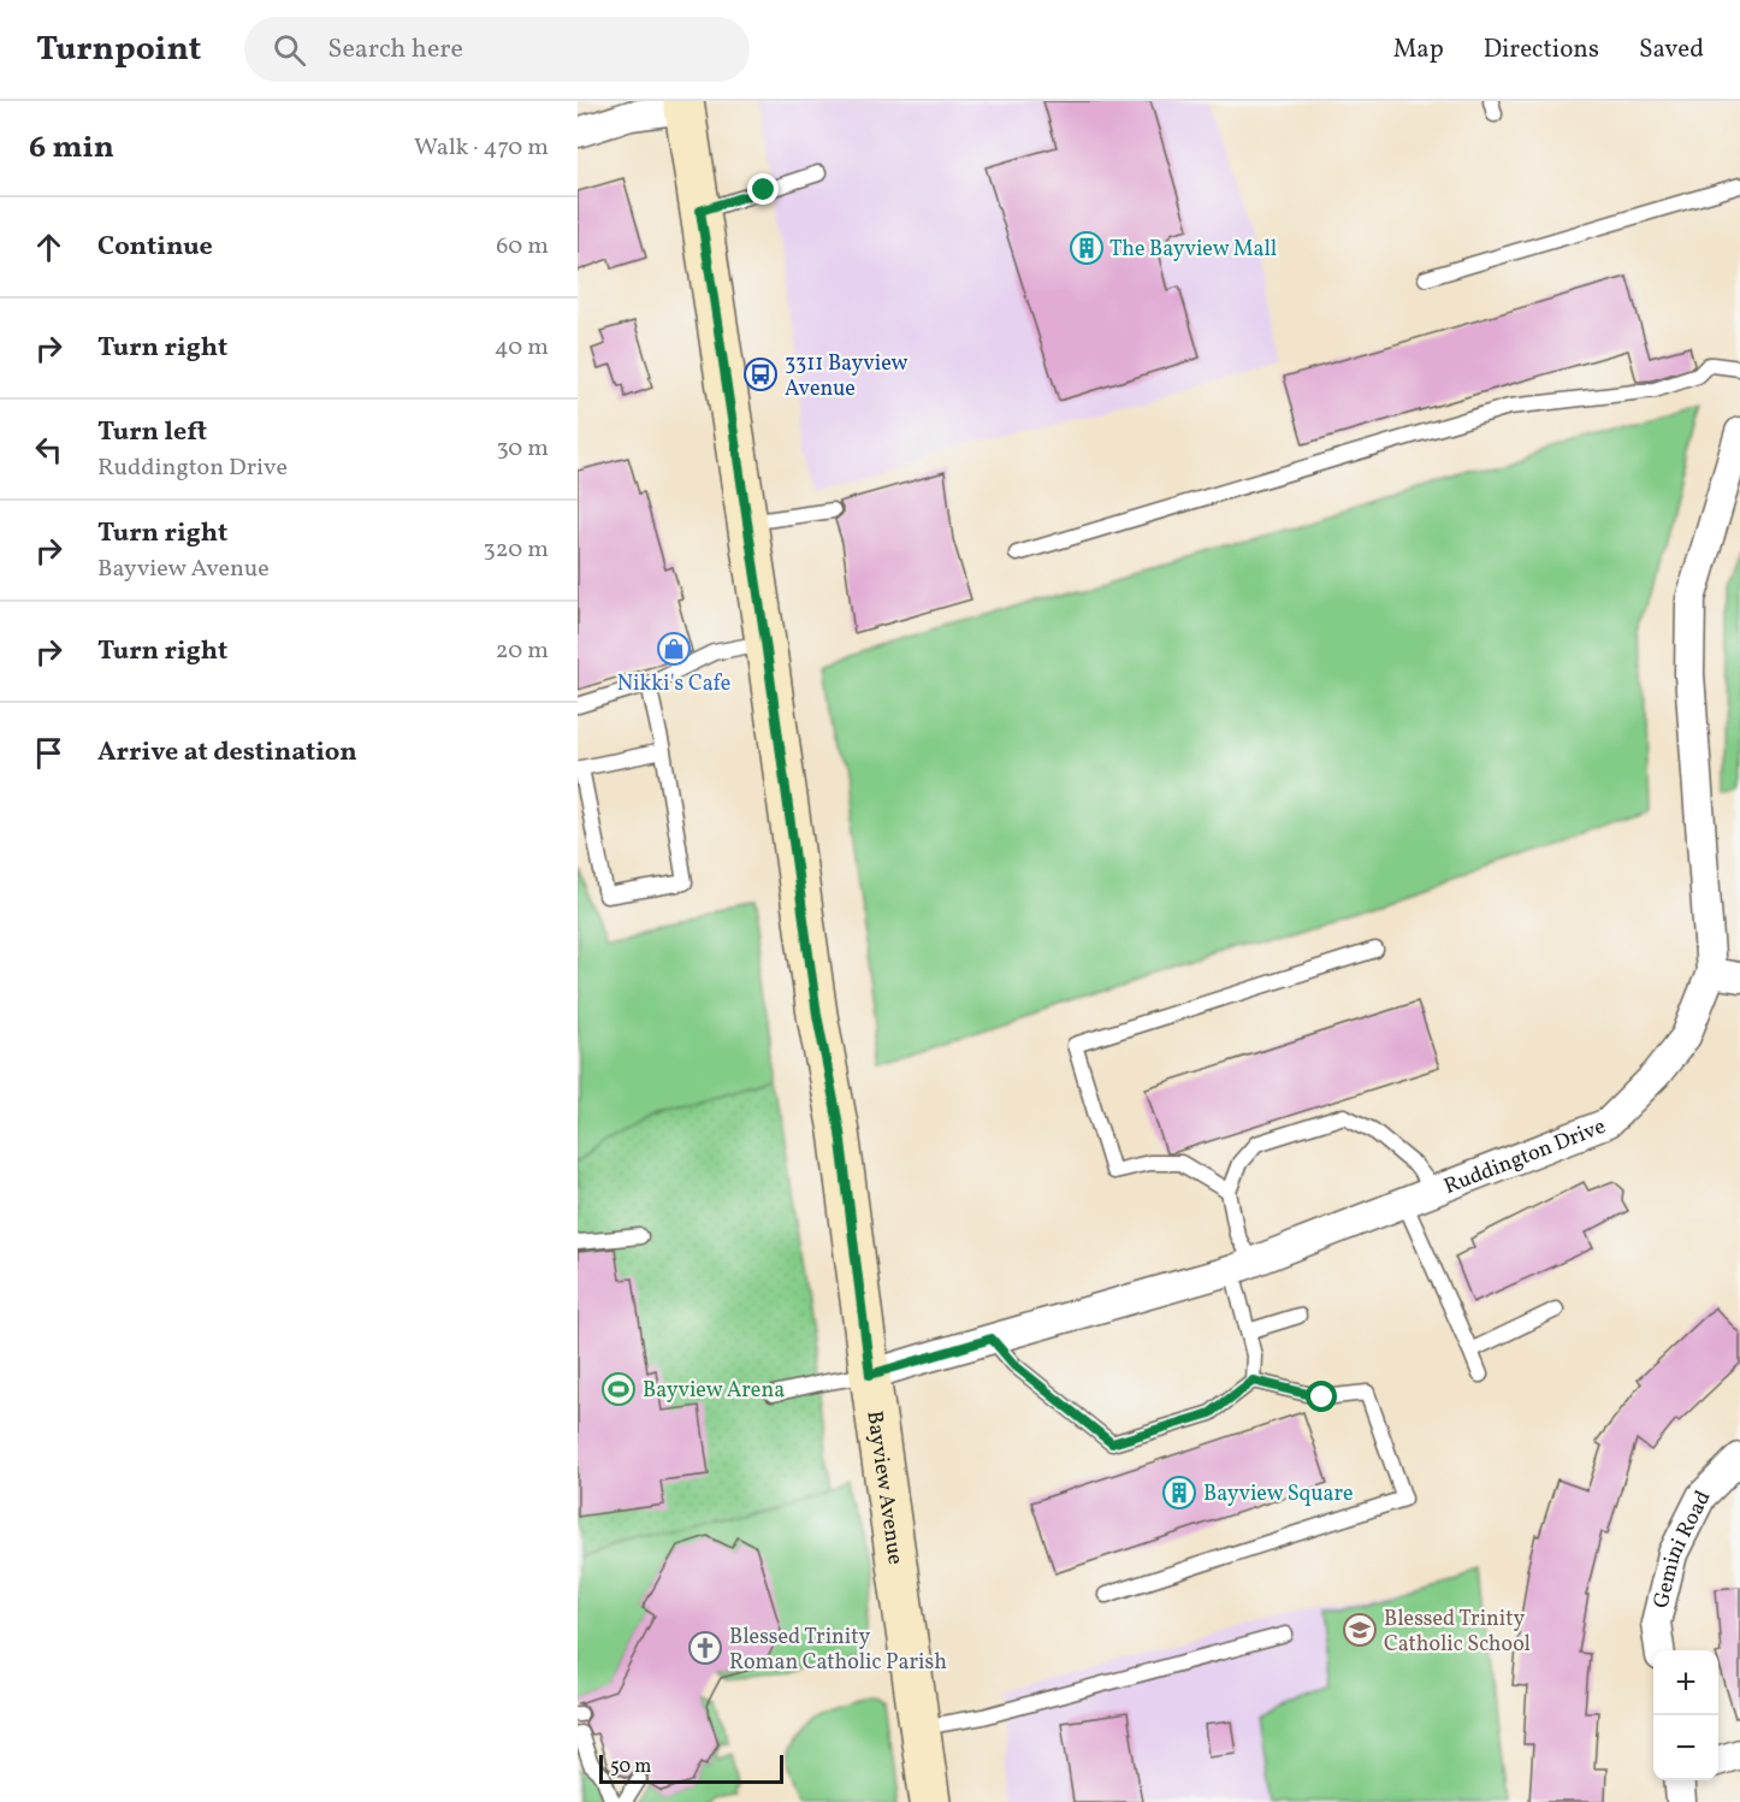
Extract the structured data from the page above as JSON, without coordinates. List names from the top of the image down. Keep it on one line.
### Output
{"streets":{"main road":["Bayview Avenue"],"street":["Ruddington Drive","Gemini Road"]},"crossings":[["Ruddington Drive","Bayview Avenue"]],"places":{"building":["The Bayview Mall","Bayview Square"],"bus stop":["3311 Bayview Avenue"],"shop":["Nikki's Cafe"],"sports":["Bayview Arena"],"school or university":["Blessed Trinity Catholic School"],"church":["Blessed Trinity Roman Catholic Parish"]},"scale_bar":"50 m","page":{"header":"Turnpoint","search":"Search here","nav":["Map","Directions","Saved"],"heading":["6 min","Walk · 470 m"],"list":[["Continue","60 m"],["Turn right","40 m"],["Turn left","Ruddington Drive","30 m"],["Turn right","Bayview Avenue","320 m"],["Turn right","20 m"],"Arrive at destination"],"map_buttons":["+","−"],"scale":"50 m"}}
